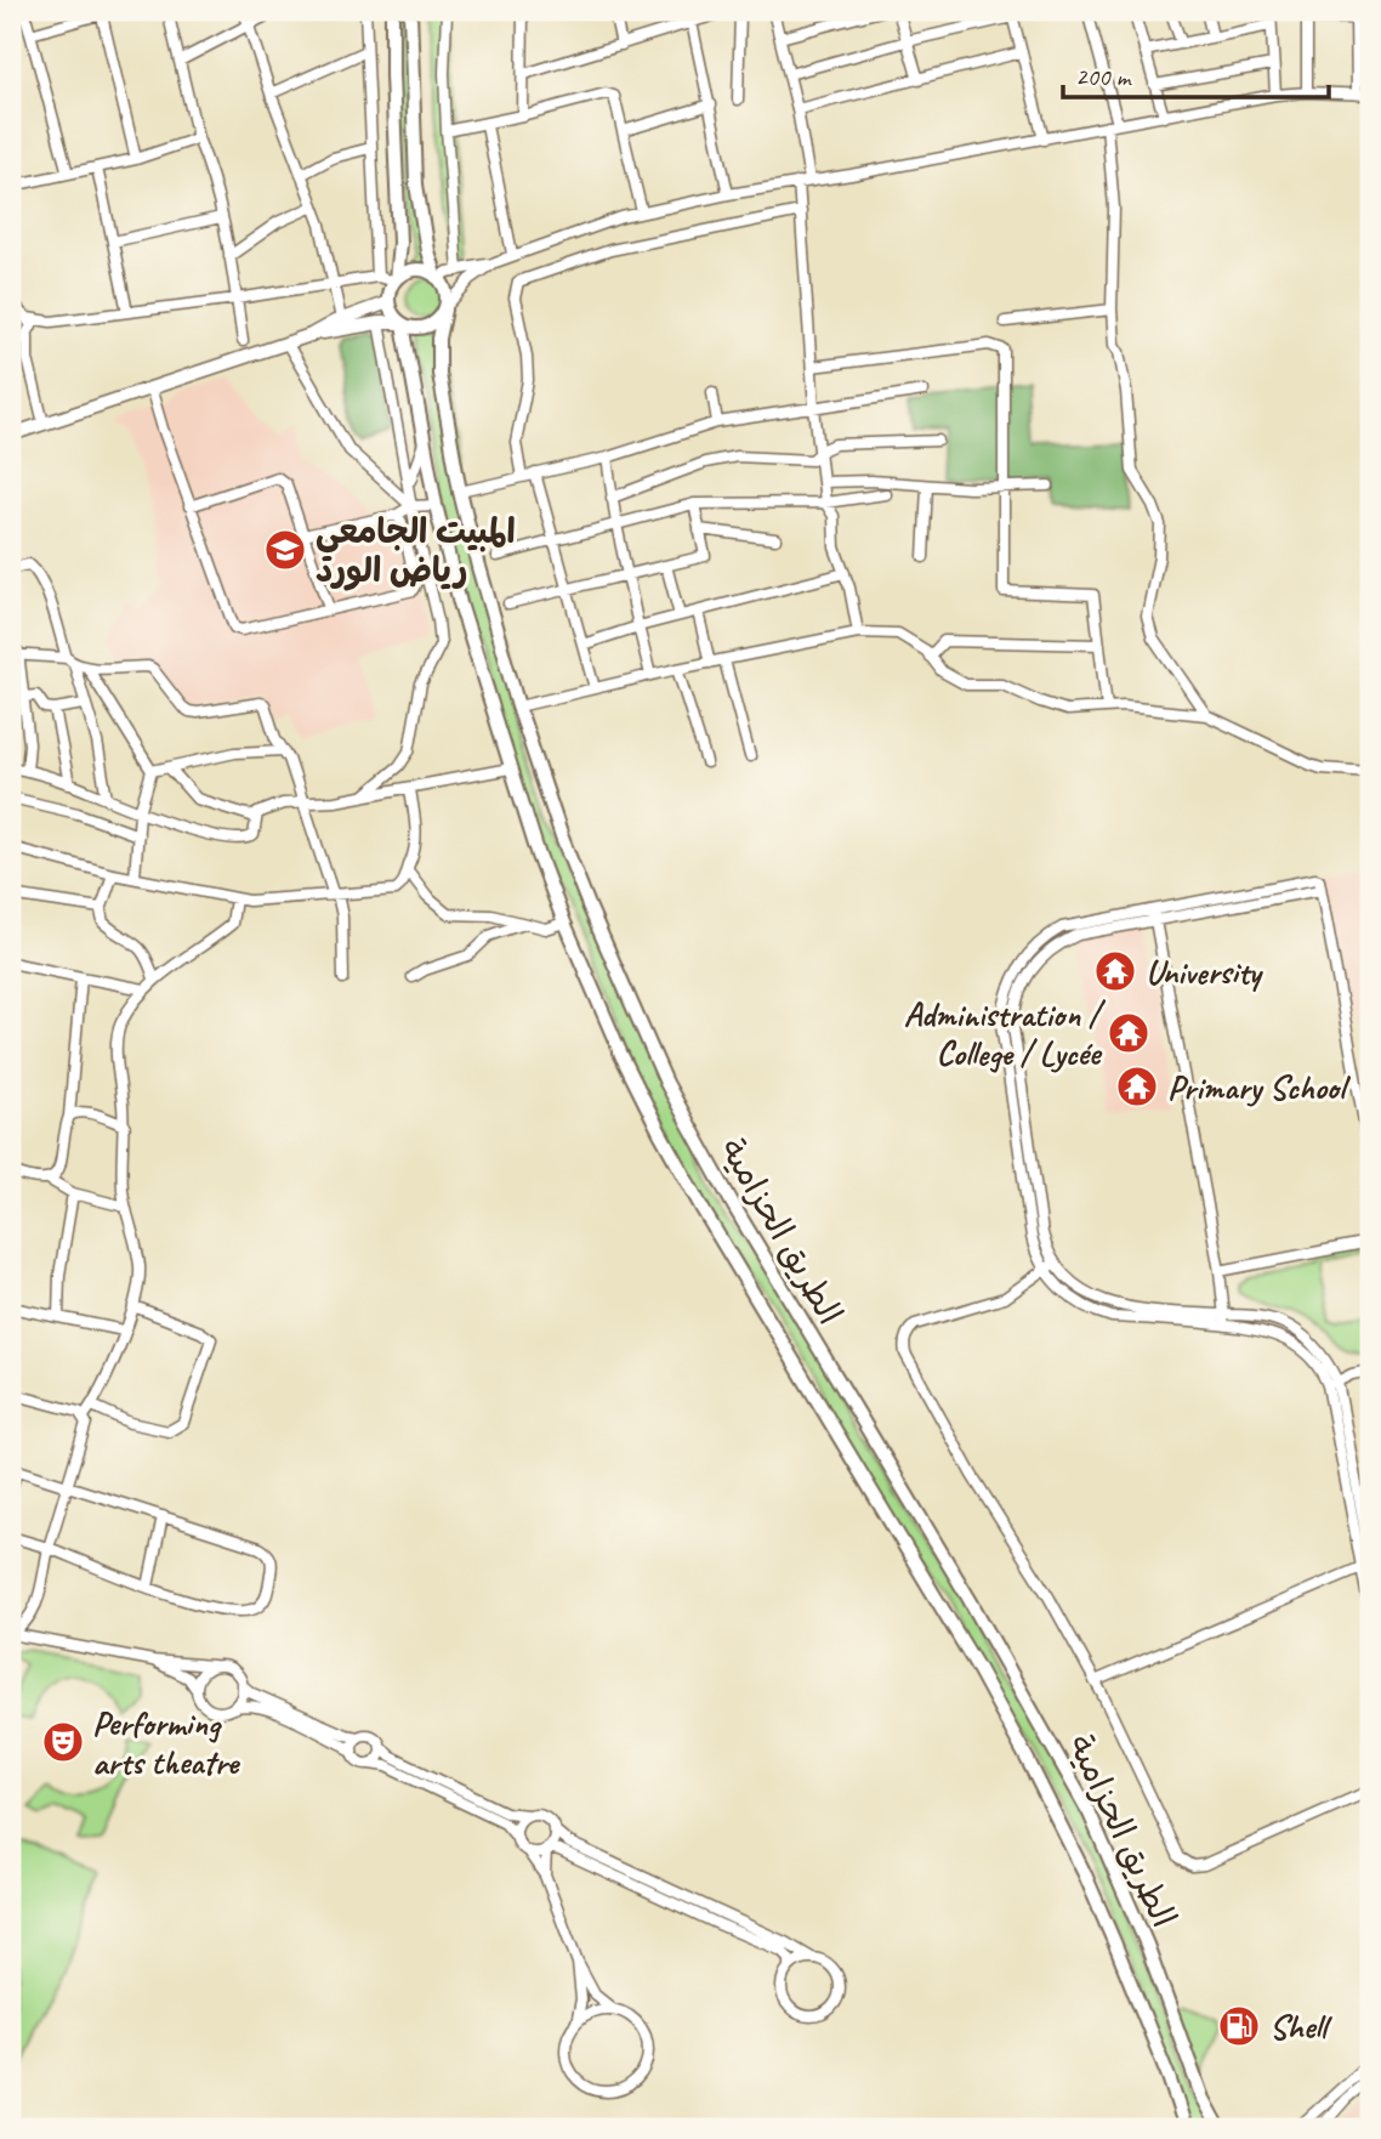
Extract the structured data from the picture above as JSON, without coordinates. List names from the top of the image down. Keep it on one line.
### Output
{"streets":{"highway":["الطريق الحزامية"]},"places":{"school or university":["المبيت الجامعي رياض الورد"],"temple":["University","Administration / College / Lycée","Primary School"],"theatre":["Performing arts theatre"],"fuel station":["Shell"]},"scale_bar":"200 m"}
